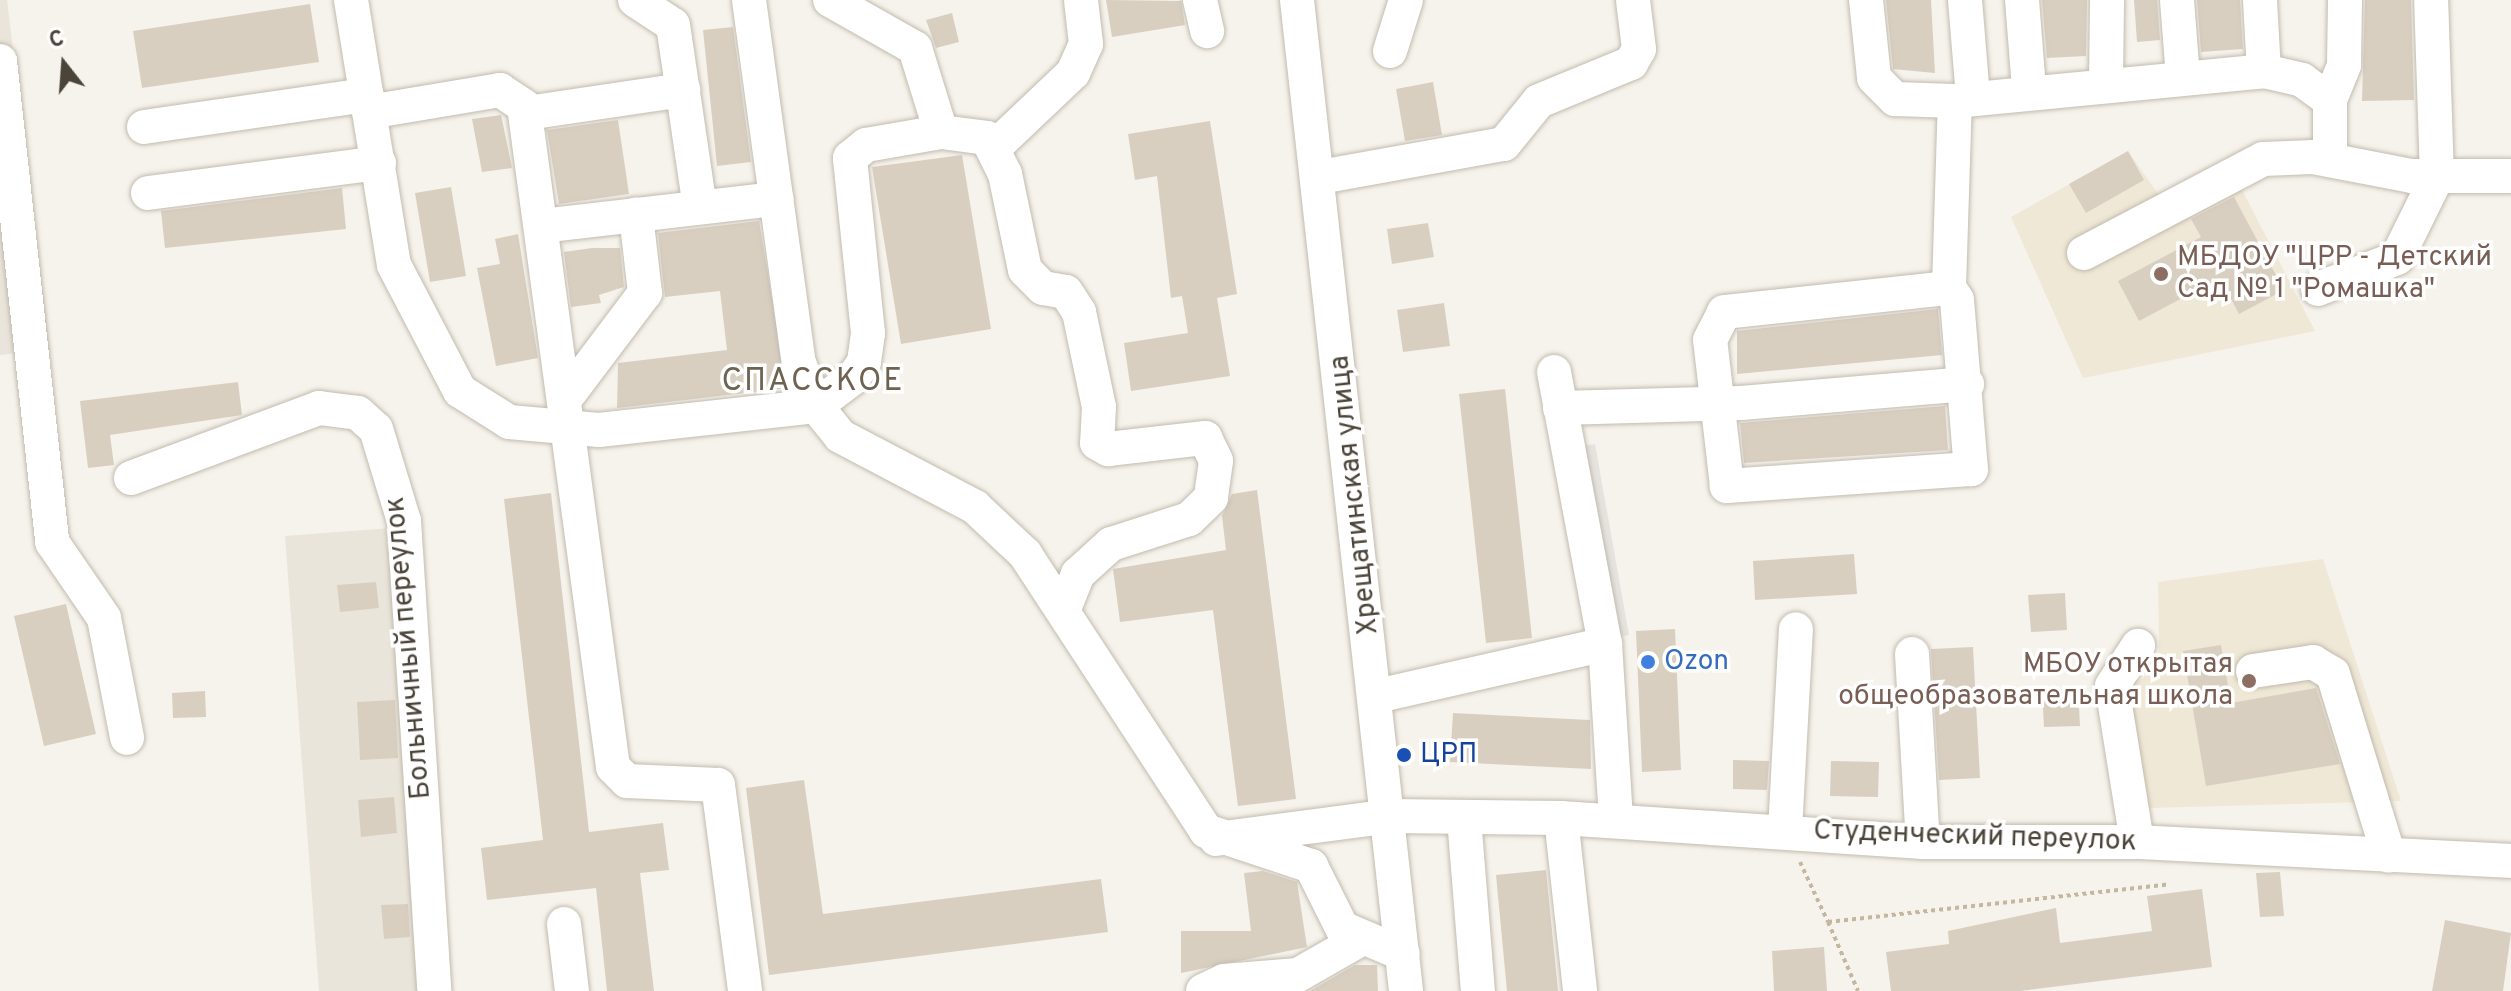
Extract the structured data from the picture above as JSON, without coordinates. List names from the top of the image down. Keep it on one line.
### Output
{"streets":{"street":["Хрещатинская улица","Больничный переулок","Студенческий переулок"]},"crossings":[["Хрещатинская улица","Студенческий переулок"]],"districts":["СПАССКОЕ"],"places":["МБДОУ \"ЦРР - Детский Сад № 1 \"Ромашка\"","Ozon","МБОУ открытая общеобразовательная школа","ЦРП"],"north":"top"}
